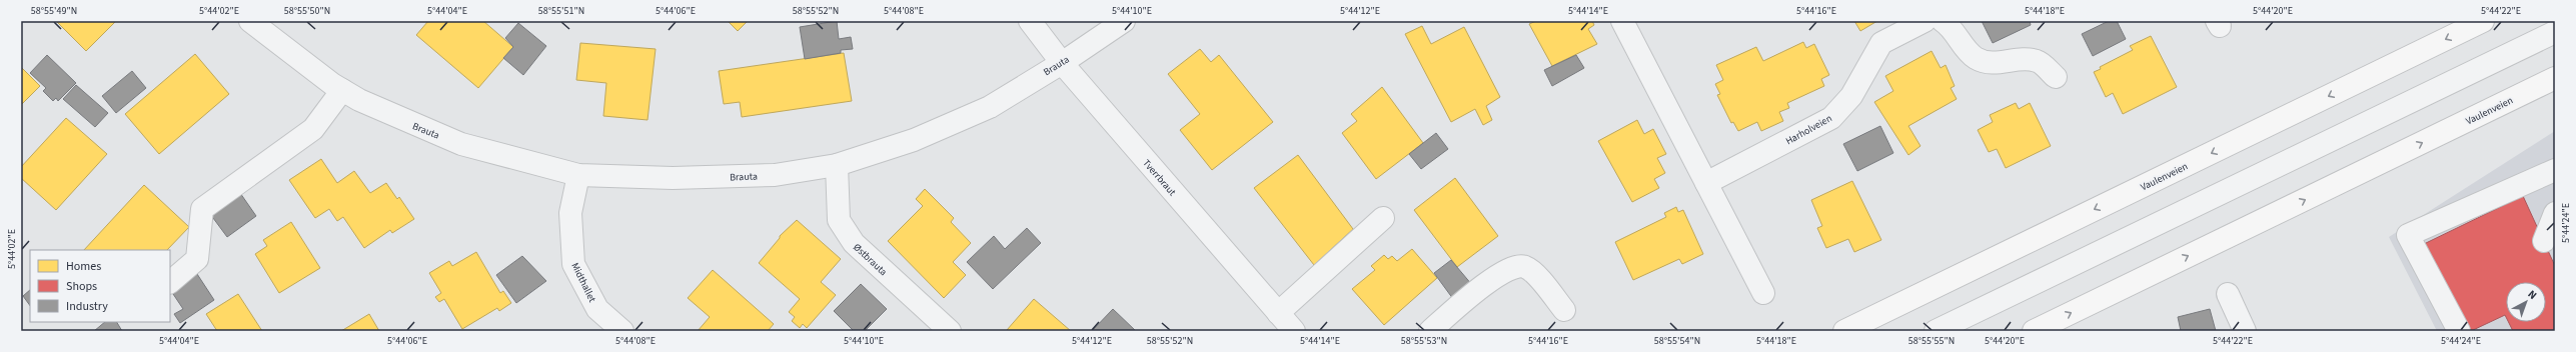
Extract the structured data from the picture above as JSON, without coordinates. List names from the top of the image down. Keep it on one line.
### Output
{"streets":{"main road":["Vaulenveien"],"street":["Brauta","Harholveien","Tverrbraut","Østbrauta","Midthallet"]},"crossings":[["Brauta","Tverrbraut"],["Brauta","Østbrauta"],["Brauta","Midthallet"]],"legend":["Homes","Shops","Industry"],"north":"top right","coordinates":["58°55'49\"N","5°44'02\"E","58°55'50\"N","5°44'04\"E","58°55'51\"N","5°44'06\"E","58°55'52\"N","5°44'08\"E","5°44'10\"E","5°44'12\"E","5°44'14\"E","5°44'16\"E","5°44'18\"E","5°44'20\"E","5°44'22\"E","5°44'24\"E","58°55'53\"N","58°55'54\"N","58°55'55\"N"]}
